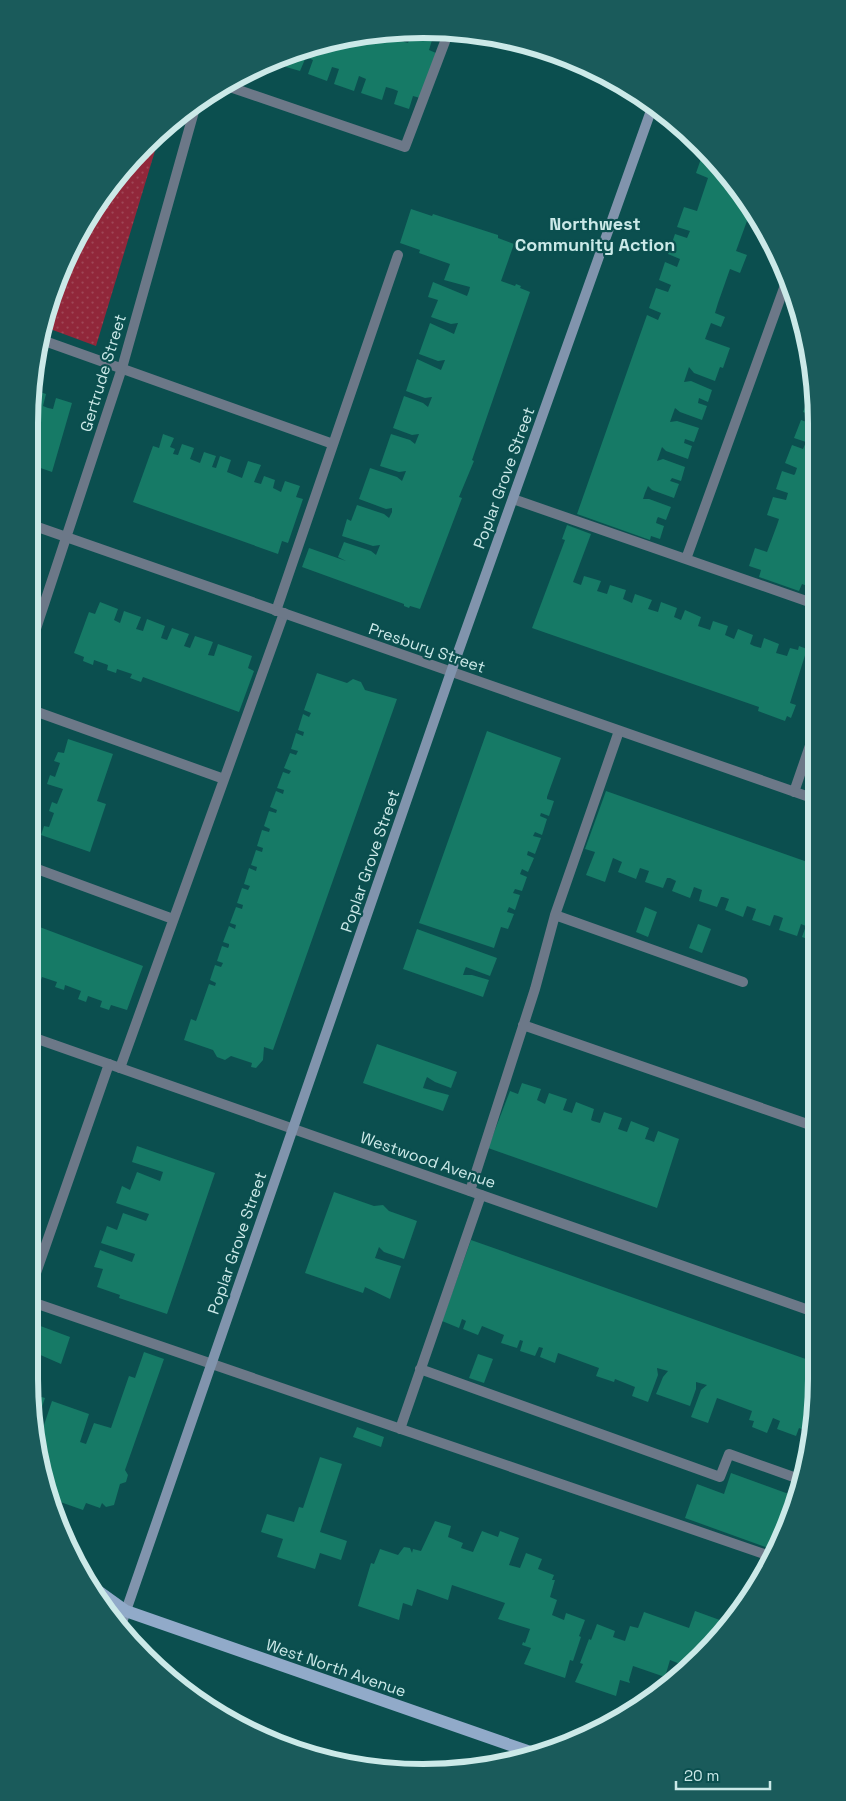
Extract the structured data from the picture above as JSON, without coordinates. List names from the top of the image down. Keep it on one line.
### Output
{"streets":{"main road":["West North Avenue"],"street":["Gertrude Street","Poplar Grove Street","Presbury Street","Westwood Avenue"]},"crossings":[["Gertrude Street","Presbury Street"],["Poplar Grove Street","Presbury Street"],["Poplar Grove Street","Westwood Avenue"],["Poplar Grove Street","West North Avenue"]],"districts":["Northwest Community Action"],"scale_bar":"20 m"}
